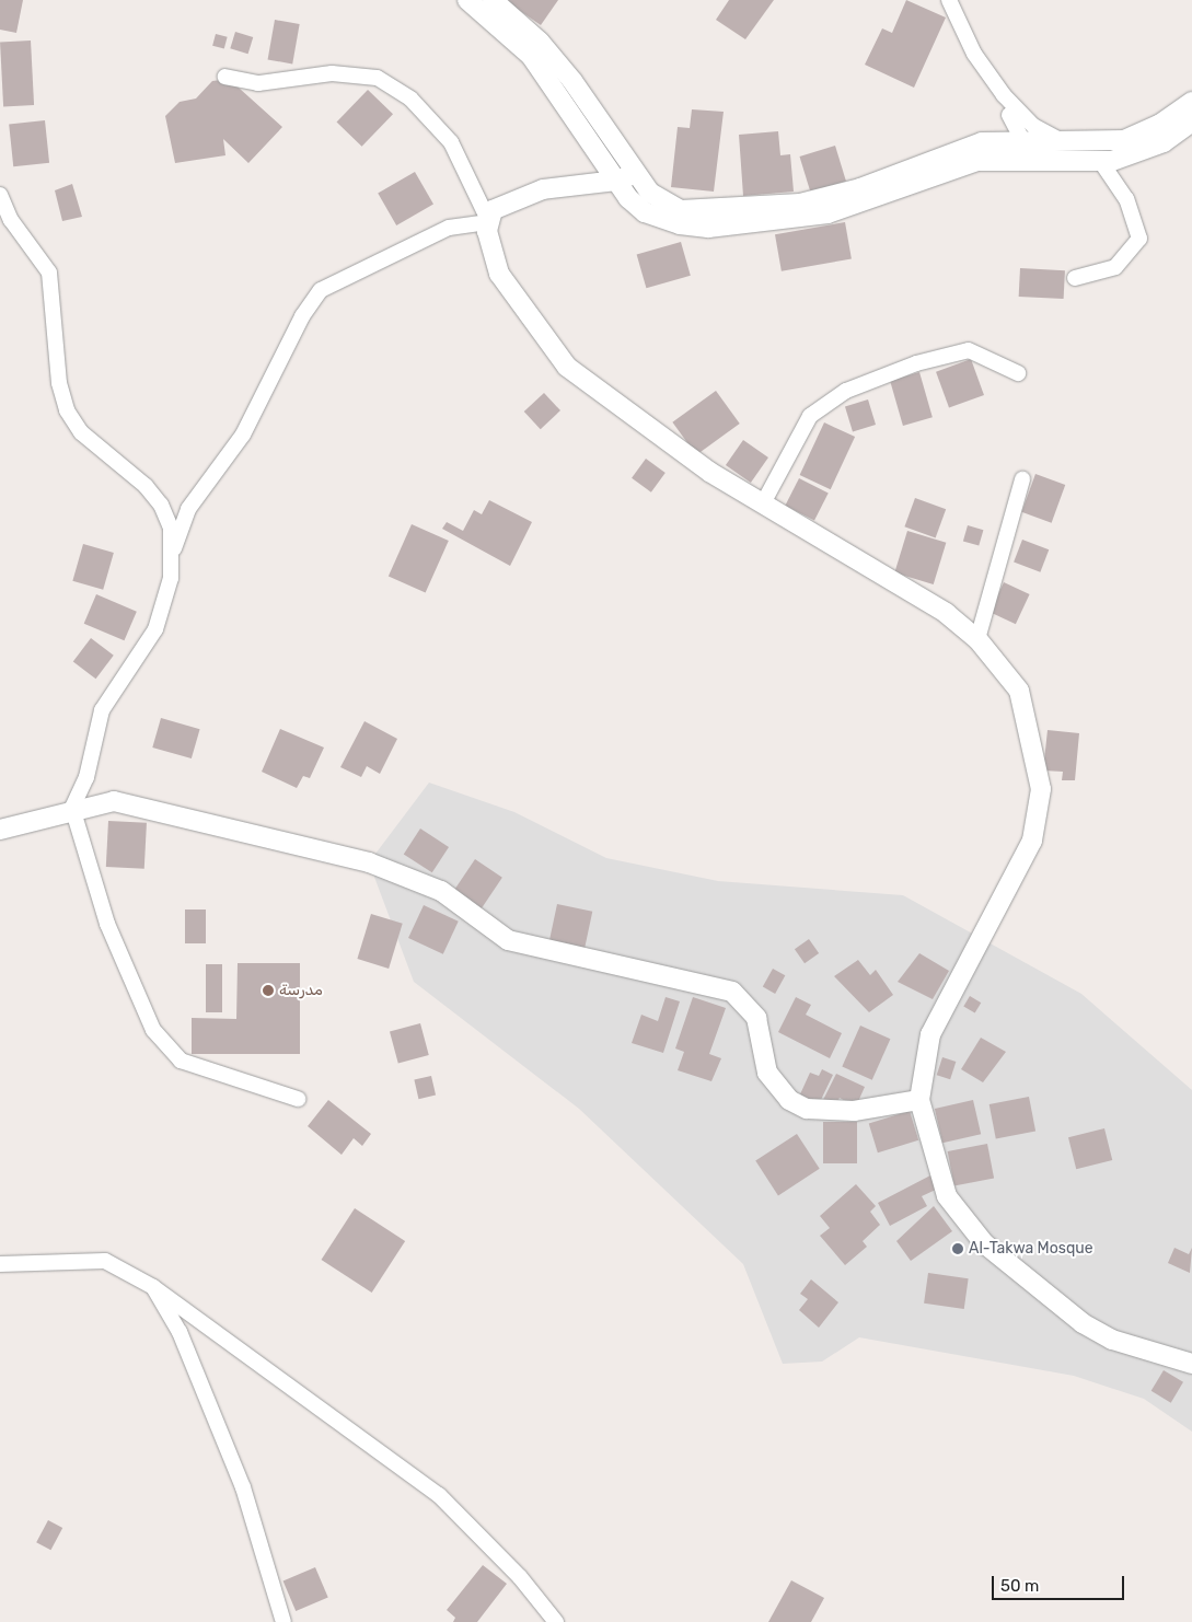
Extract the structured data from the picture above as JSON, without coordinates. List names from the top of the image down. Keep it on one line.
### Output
{"places":["مدرسة","Al-Takwa Mosque"],"scale_bar":"50 m"}
